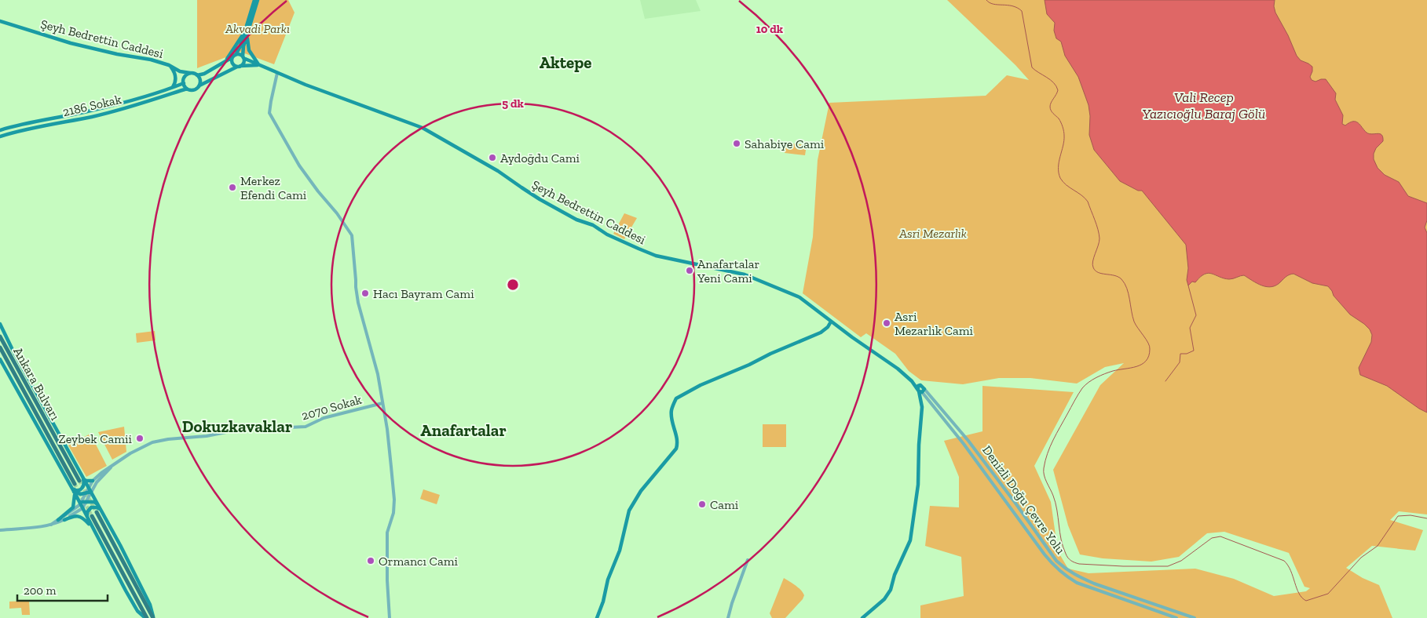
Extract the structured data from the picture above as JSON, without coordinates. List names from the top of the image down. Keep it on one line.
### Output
{"streets":{"main road":["Şeyh Bedrettin Caddesi","2186 Sokak","Ankara Bulvarı"],"street":["2070 Sokak","Denizli Doğu Çevre Yolu"]},"crossings":[["Şeyh Bedrettin Caddesi","2186 Sokak"],["Şeyh Bedrettin Caddesi","Denizli Doğu Çevre Yolu"]],"districts":["Aktepe","Dokuzkavaklar","Anafartalar"],"water":["Vali Recep Yazıcıoğlu Baraj Gölü"],"parks":["Akvadi Parkı","Asri Mezarlık"],"places":["Sahabiye Cami","Aydoğdu Cami","Merkez Efendi Cami","Anafartalar Yeni Cami","Hacı Bayram Cami","Asri Mezarlık Cami","Zeybek Camii","Cami","Ormancı Cami"],"scale_bar":"200 m","rings":["10 dk","5 dk"]}
